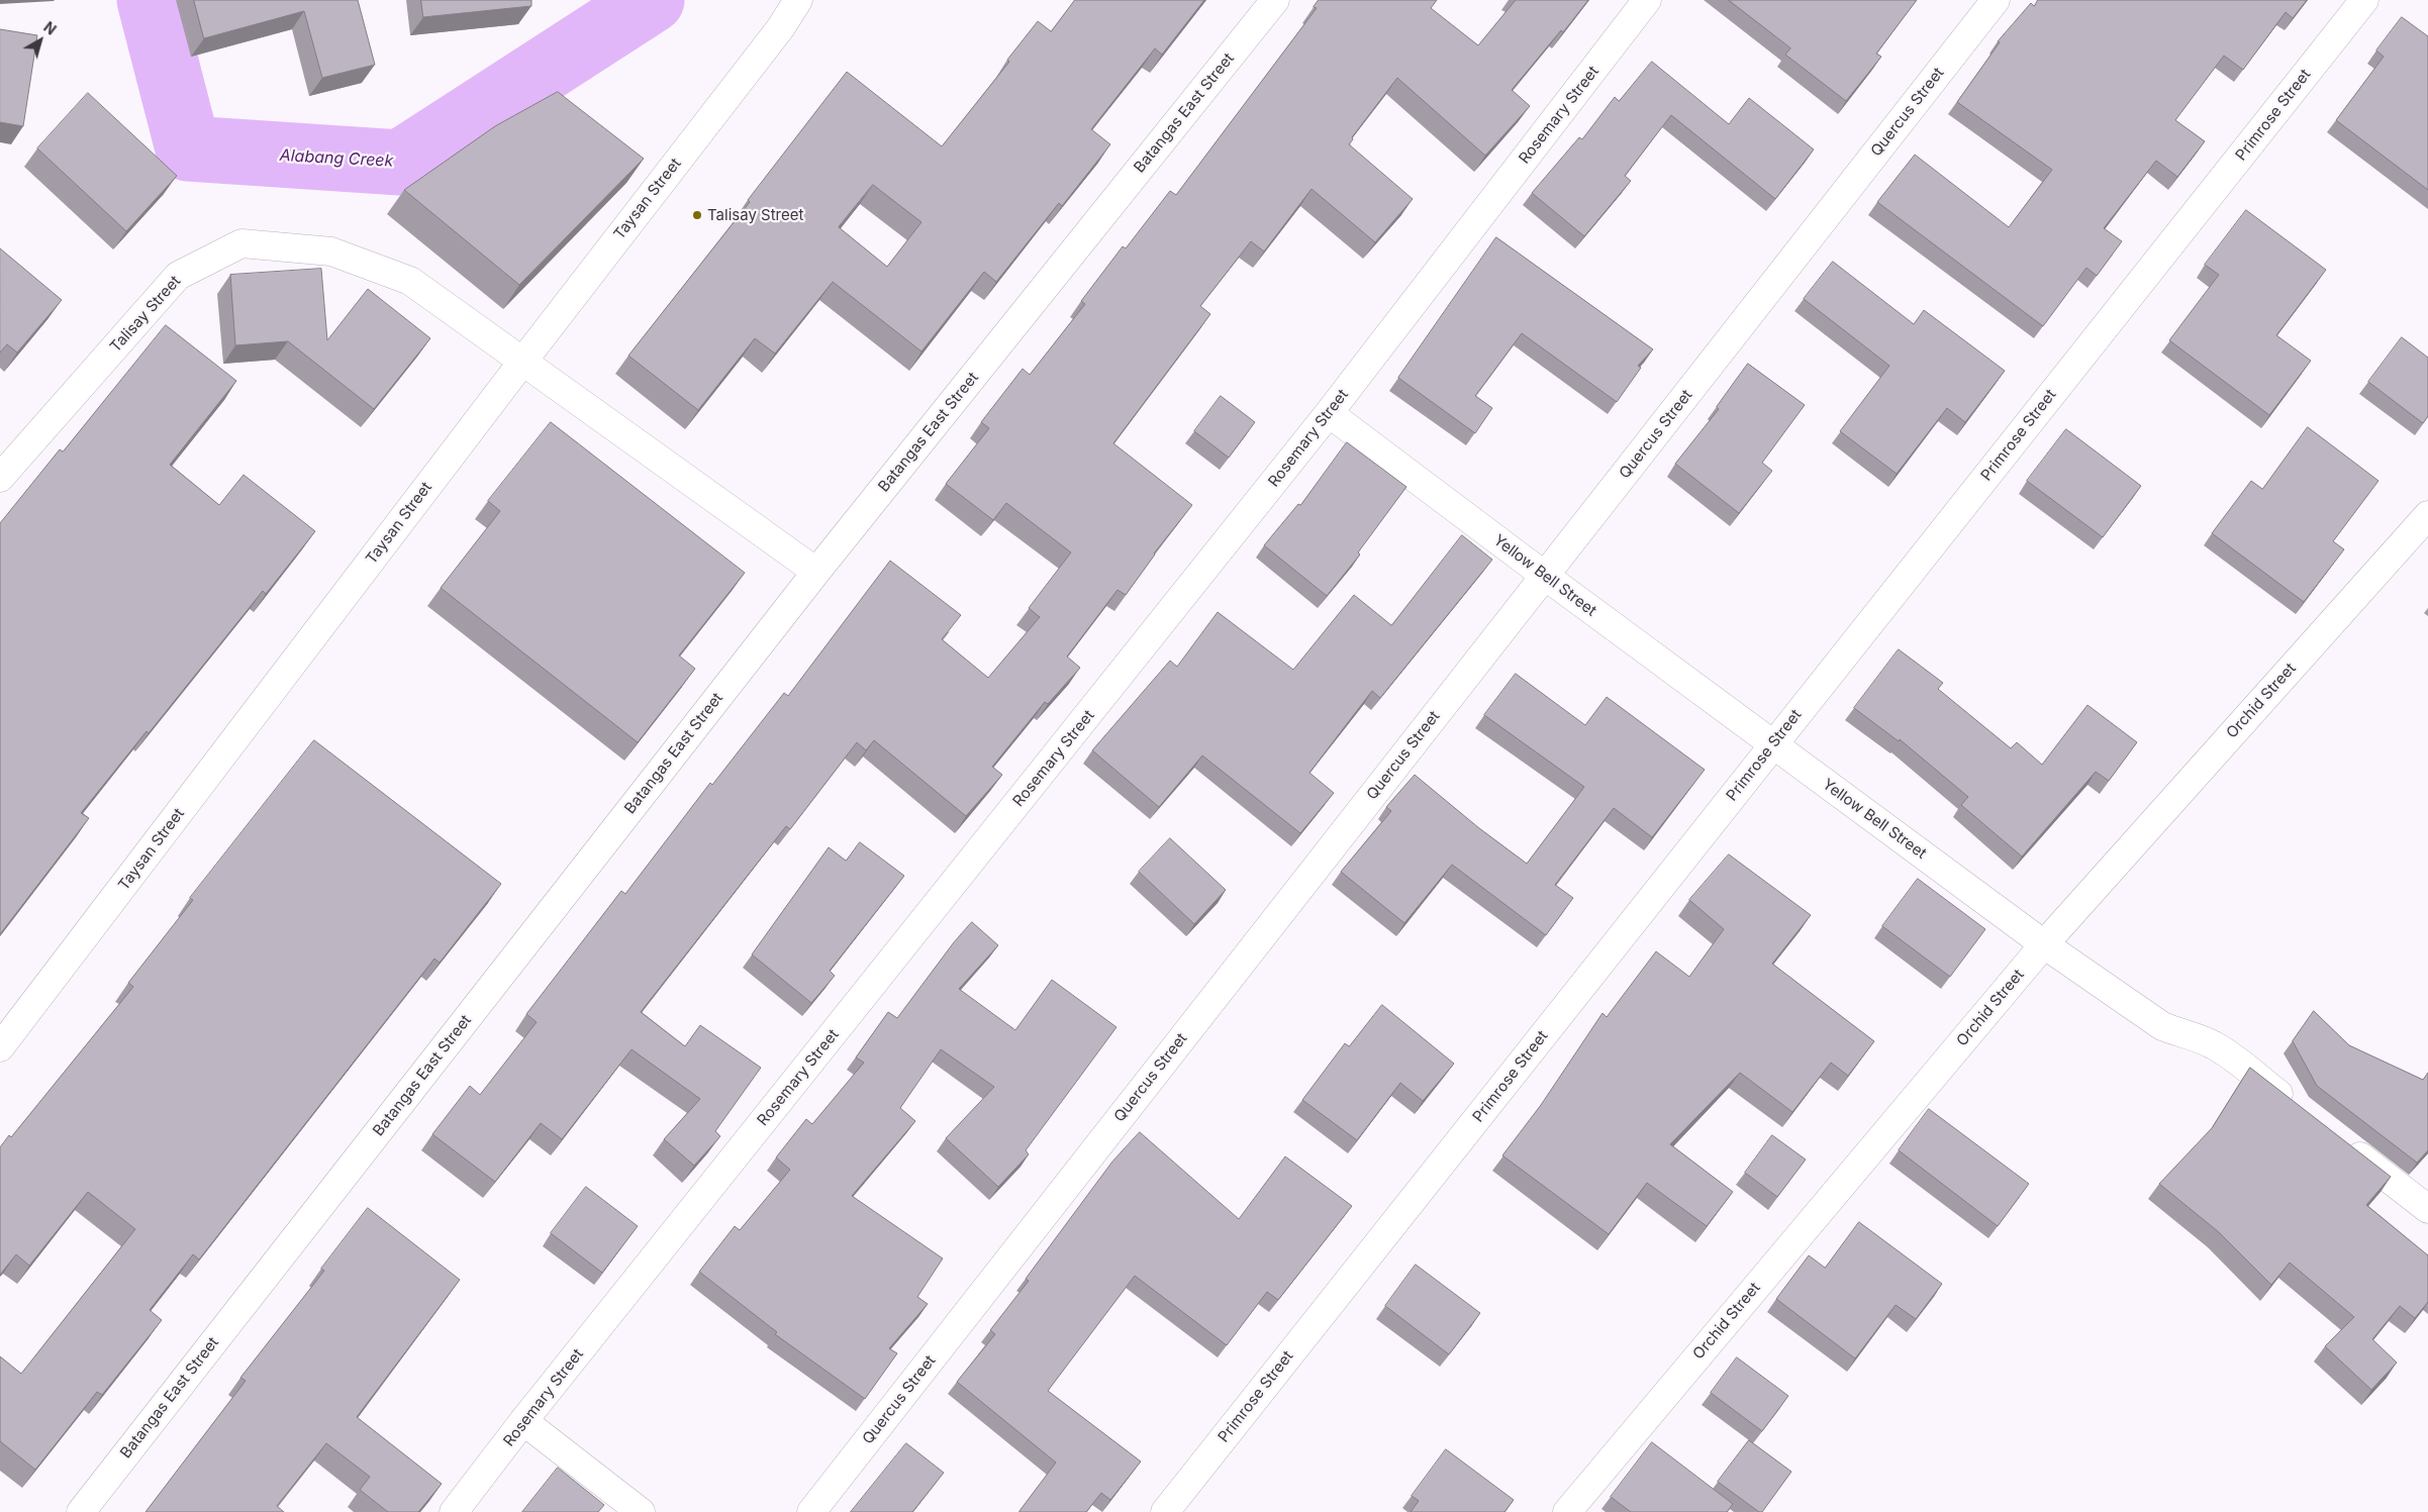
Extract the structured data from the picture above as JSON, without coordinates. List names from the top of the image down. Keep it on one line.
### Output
{"streets":{"street":["Quercus Street","Batangas East Street","Rosemary Street","Primrose Street","Taysan Street","Talisay Street","Yellow Bell Street","Orchid Street"]},"crossings":[["Quercus Street","Yellow Bell Street"],["Batangas East Street","Talisay Street"],["Rosemary Street","Yellow Bell Street"],["Primrose Street","Yellow Bell Street"],["Taysan Street","Talisay Street"],["Yellow Bell Street","Orchid Street"]],"water":["Alabang Creek"],"places":["Talisay Street"],"north":"top right"}
